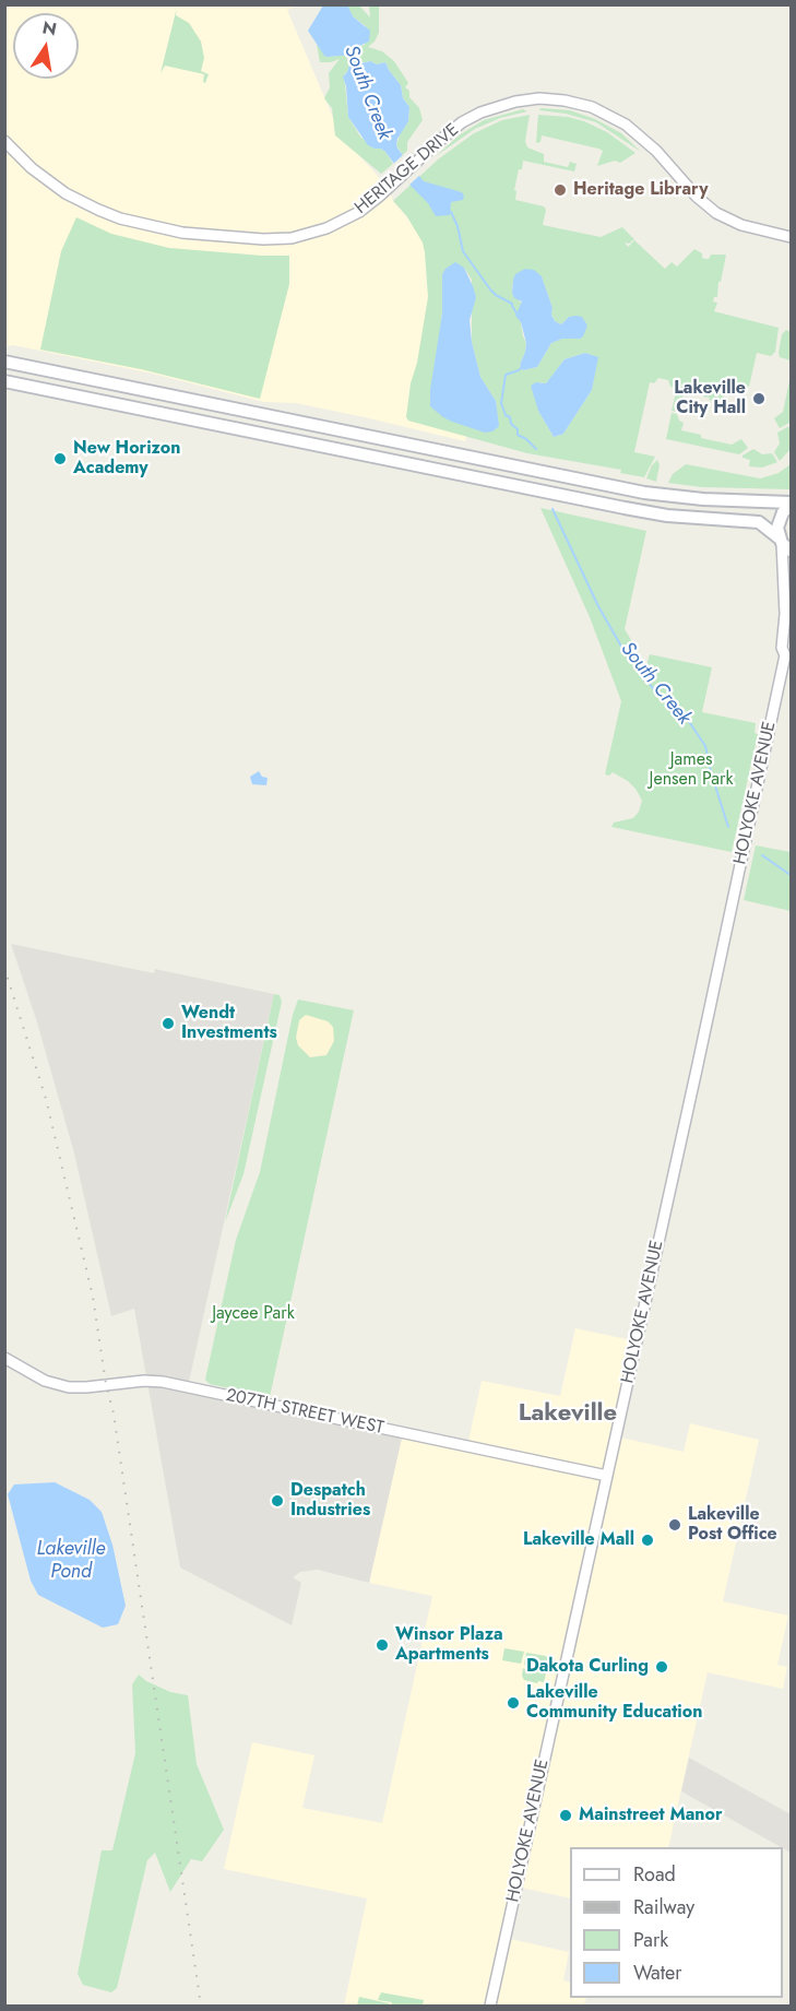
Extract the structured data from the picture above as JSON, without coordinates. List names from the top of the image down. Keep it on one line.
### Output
{"streets":{"street":["HERITAGE DRIVE","HOLYOKE AVENUE","207TH STREET WEST"]},"crossings":[["HOLYOKE AVENUE","207TH STREET WEST"]],"districts":["Lakeville"],"water":["South Creek","Lakeville Pond"],"parks":["James Jensen Park","Jaycee Park"],"places":["Heritage Library","Lakeville City Hall","New Horizon Academy","Wendt Investments","Despatch Industries","Lakeville Post Office","Lakeville Mall","Winsor Plaza Apartments","Dakota Curling","Lakeville Community Education","Mainstreet Manor"],"legend":["Road","Railway","Park","Water"],"north":"top"}
